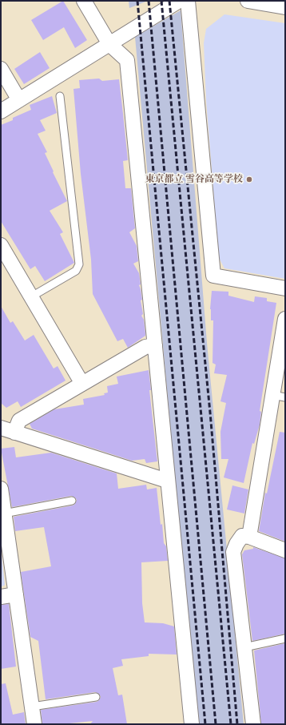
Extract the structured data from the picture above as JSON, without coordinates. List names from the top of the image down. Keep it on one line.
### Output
{"places":["東京都立 雪谷高等学校"]}
